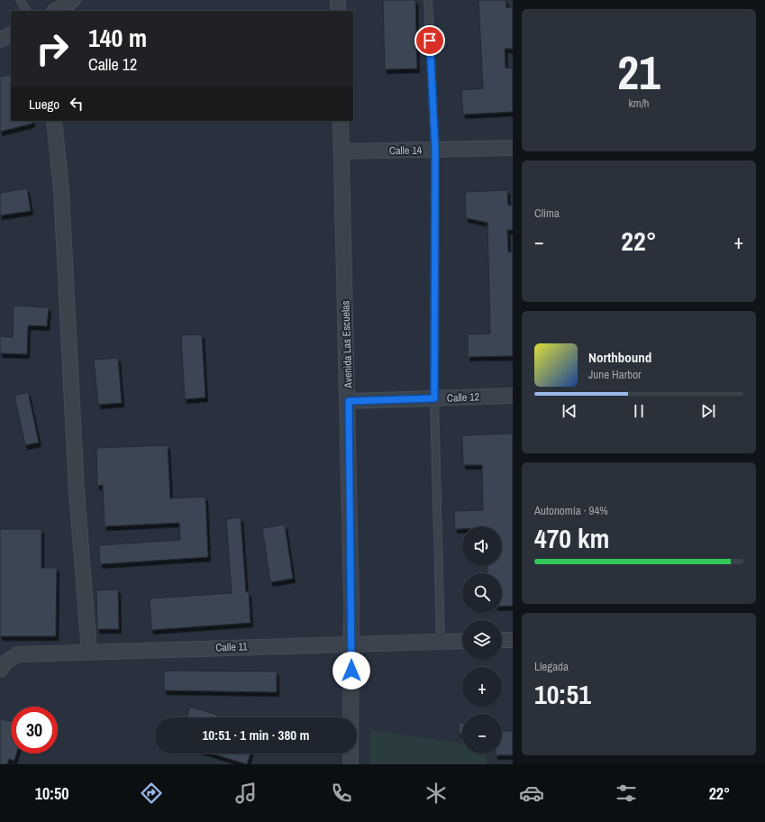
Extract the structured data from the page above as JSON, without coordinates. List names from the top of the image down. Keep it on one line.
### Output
{"streets":{"street":["Calle 14","Avenida Las Escuelas","Calle 12","Calle 11"]},"crossings":[["Calle 14","Avenida Las Escuelas"],["Avenida Las Escuelas","Calle 12"],["Avenida Las Escuelas","Calle 11"]],"page":{"tile":[["21","km/h"],"Clima",["Autonomía · 94%","470 km"],["Llegada","10:51"]],"turn":["140 m","Calle 12"],"then":"Luego","heat":["−","22°","+"],"song":["Northbound","June Harbor"],"map_buttons":["+","−"],"limit":"30","trip":"10:51 · 1 min · 380 m","tabs":["10:50","22°"]}}
